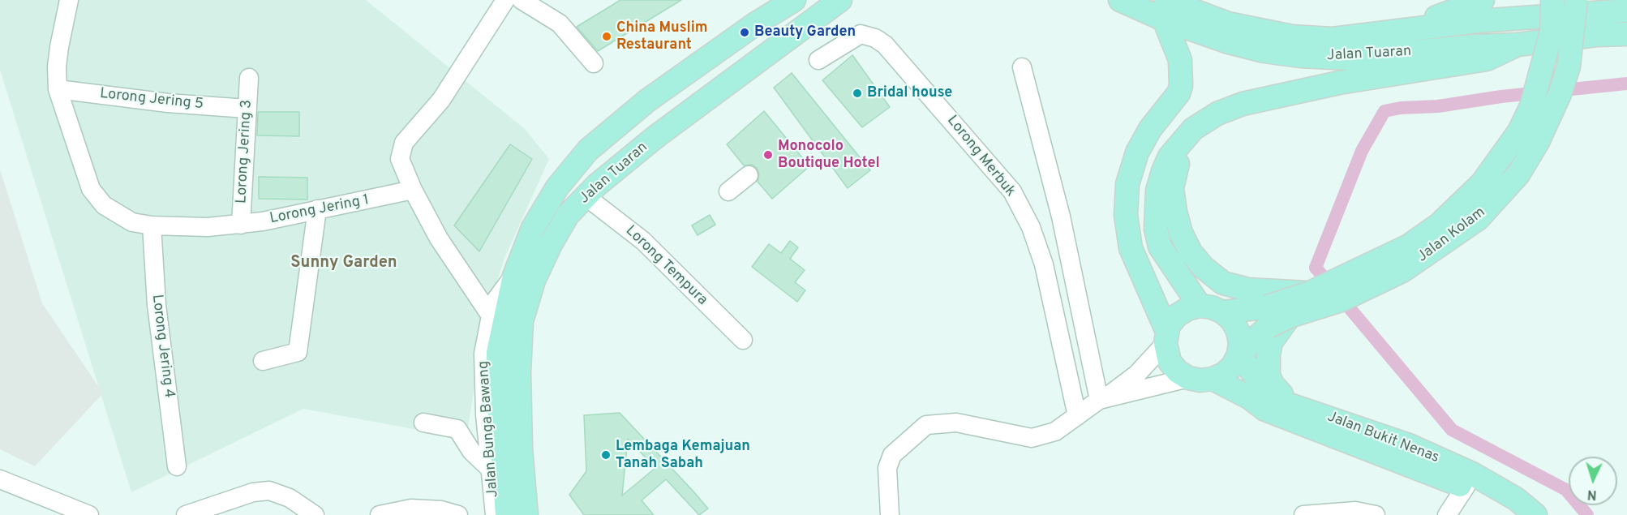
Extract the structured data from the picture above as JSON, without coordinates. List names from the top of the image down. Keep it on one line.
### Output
{"streets":{"main road":["Jalan Tuaran","Jalan Kolam","Jalan Bukit Nenas"],"street":["Lorong Jering 5","Lorong Jering 3","Lorong Merbuk","Lorong Jering 1","Lorong Tempura","Lorong Jering 4","Jalan Bunga Bawang"]},"crossings":[["Jalan Tuaran","Lorong Tempura"],["Jalan Tuaran","Jalan Bunga Bawang"],["Lorong Jering 5","Lorong Jering 3"],["Lorong Jering 5","Lorong Jering 1"],["Lorong Jering 3","Lorong Jering 1"],["Lorong Jering 1","Lorong Jering 4"],["Jalan Kolam","Jalan Bukit Nenas"]],"districts":["Sunny Garden"],"places":["Beauty Garden","China Muslim Restaurant","Bridal house","Monocolo Boutique Hotel","Lembaga Kemajuan Tanah Sabah"],"north":"bottom"}
